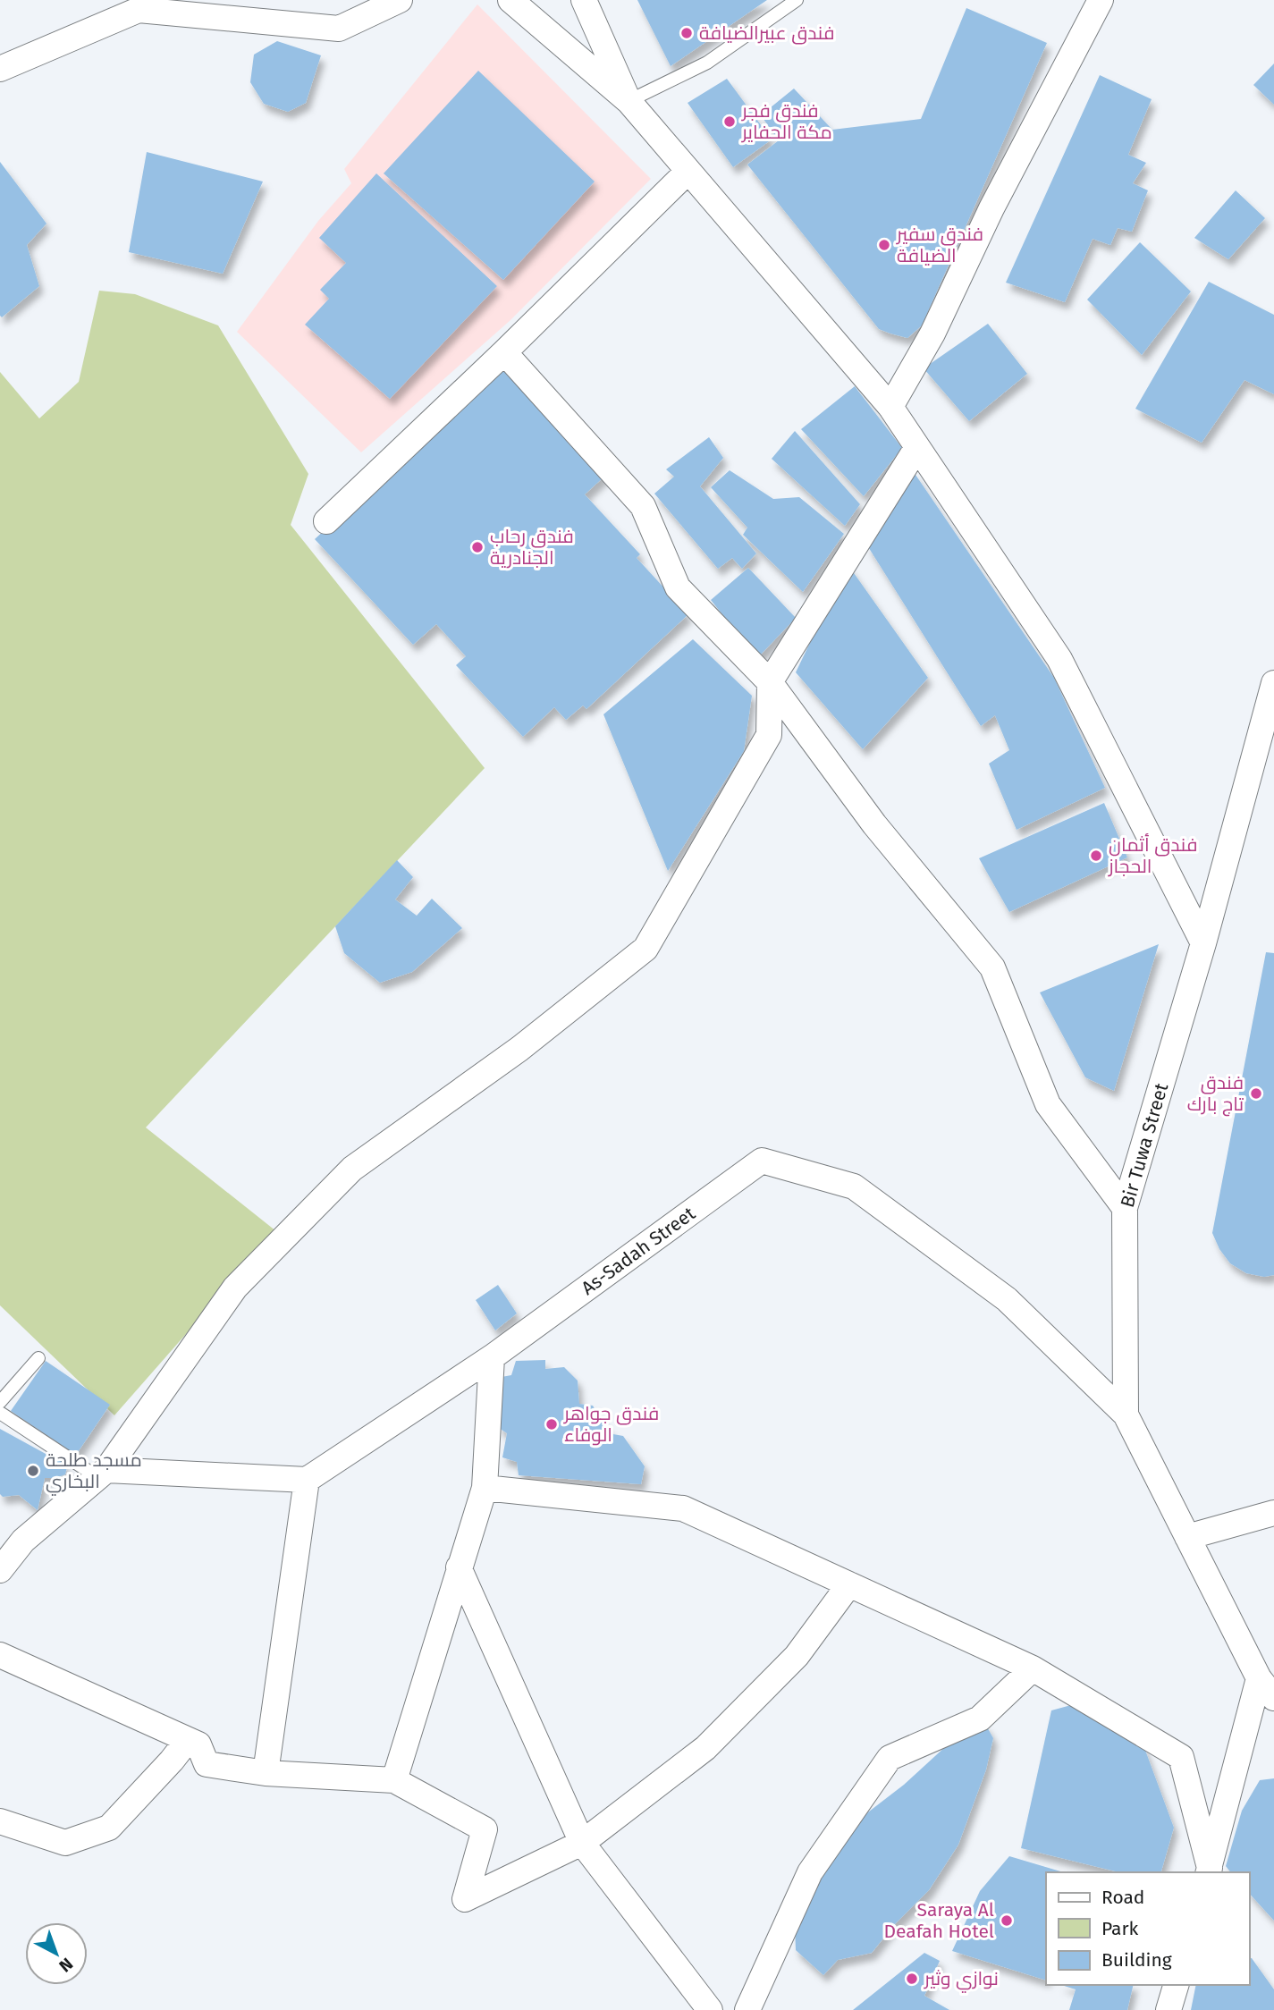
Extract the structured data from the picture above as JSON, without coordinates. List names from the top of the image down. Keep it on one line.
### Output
{"streets":{"street":["Bir Tuwa Street","As-Sadah Street"]},"crossings":[["Bir Tuwa Street","As-Sadah Street"]],"places":["فندق عبيرالضيافة","فندق فجر مكة الحفاير","فندق سفير الضيافة","فندق رحاب الجنادرية","فندق أثمان الحجاز","فندق تاج بارك","فندق جواهر الوفاء","مسجد طلحة البخاري","Saraya Al Deafah Hotel","نوازي وثير"],"legend":["Road","Park","Building"],"north":"bottom right"}
